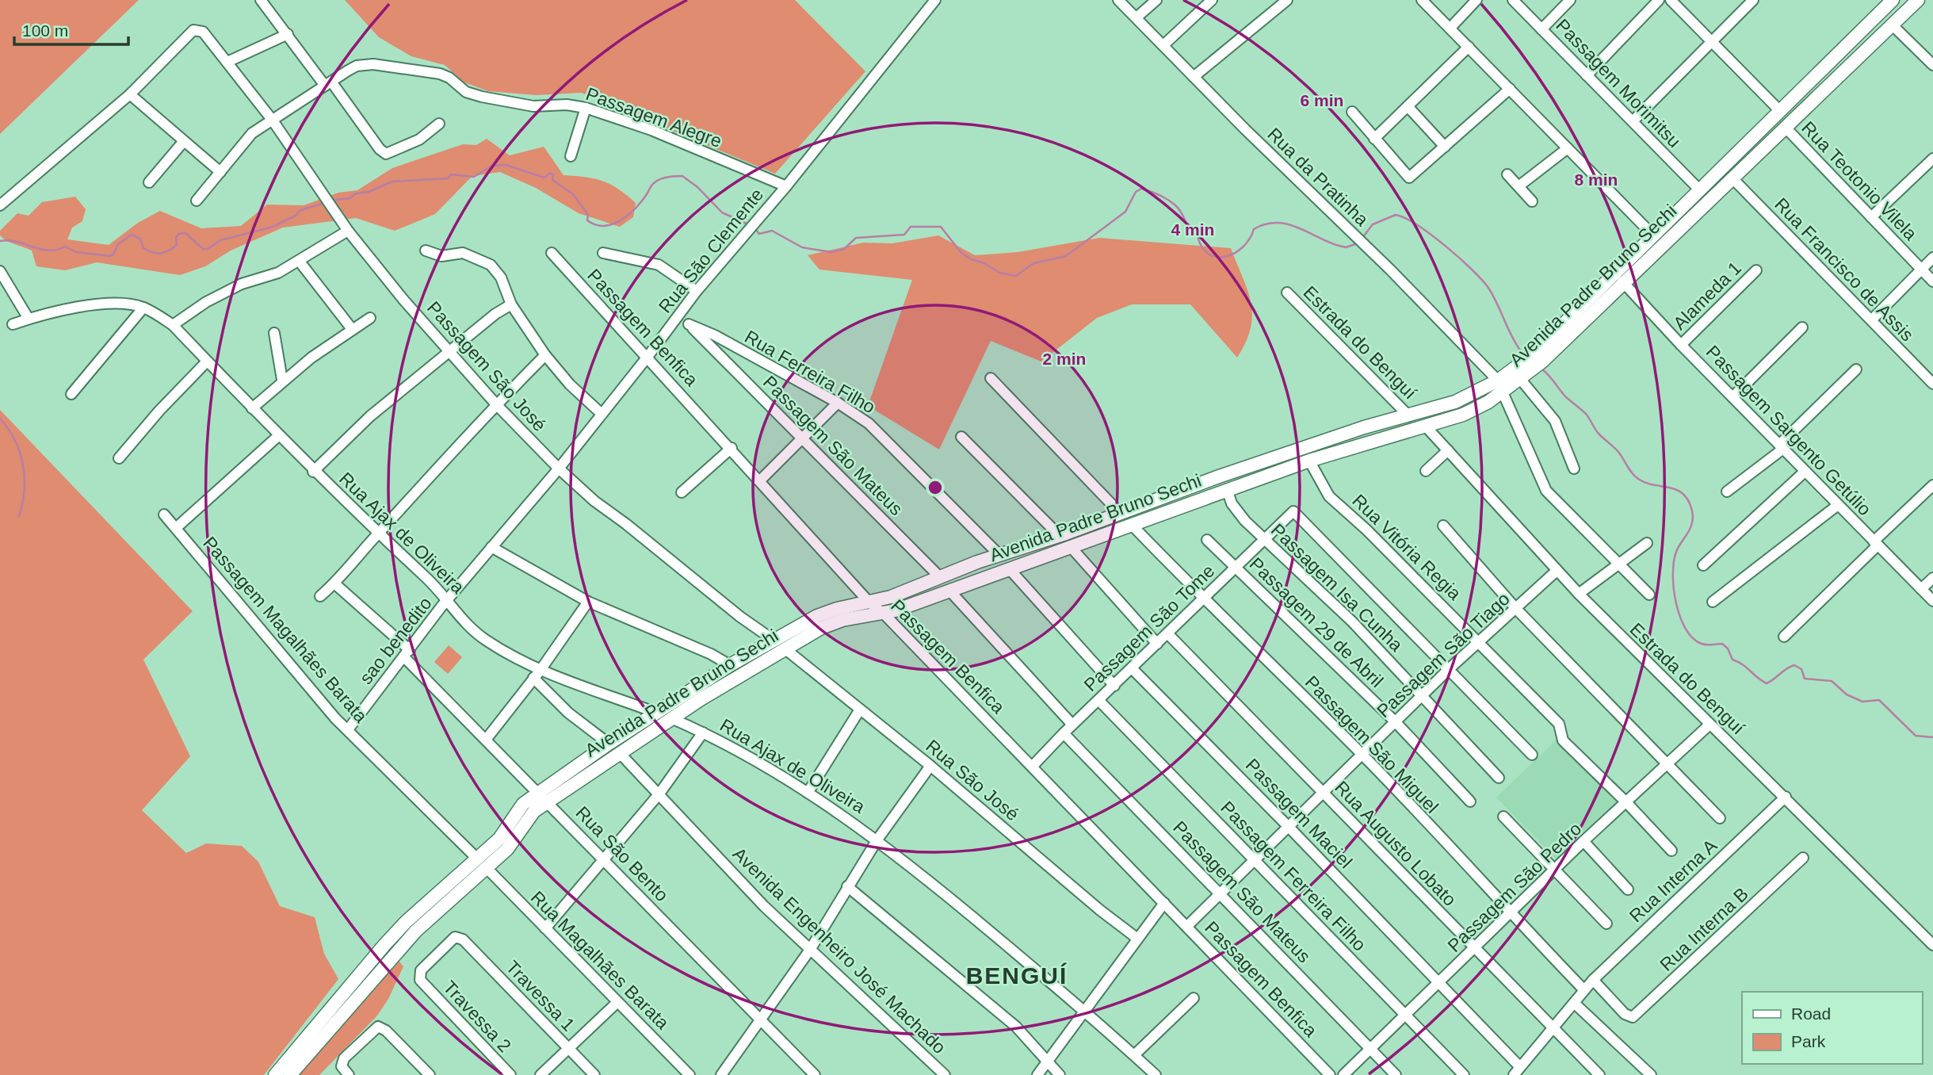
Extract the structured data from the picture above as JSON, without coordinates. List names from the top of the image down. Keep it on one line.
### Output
{"streets":{"main road":["Avenida Padre Bruno Sechi","Rua Ajax de Oliveira"],"street":["Passagem Morimitsu","Passagem Alegre","Rua da Pratinha","Rua Teotonio Vilela","Rua São Clemente","Rua Francisco de Assis","Alameda 1","Passagem Benfica","Estrada do Benguí","Passagem São José","Rua Ferreira Filho","Passagem Sargento Getúlio","Passagem São Mateus","Rua Vitória Regia","Passagem Isa Cunha","Passagem 29 de Abril","Passagem São Tome","Passagem Magalhães Barata","sao benedito","Passagem São Tiago","Passagem São Miguel","Rua São José","Passagem Maciel","Rua Augusto Lobato","Rua São Bento","Passagem Ferreira Filho","Rua Interna A","Passagem São Pedro","Rua Interna B","Avenida Engenheiro José Machado","Rua Magalhães Barata","Travessa 1","Travessa 2"]},"crossings":[["Passagem Morimitsu","Avenida Padre Bruno Sechi"],["Passagem Alegre","Rua São Clemente"],["Rua da Pratinha","Avenida Padre Bruno Sechi"],["Rua Teotonio Vilela","Avenida Padre Bruno Sechi"],["Rua São Clemente","Passagem Benfica"],["Rua São Clemente","Passagem São José"],["Rua São Clemente","Passagem São Mateus"],["Rua São Clemente","Rua Ajax de Oliveira"],["Rua São Clemente","sao benedito"],["Rua Francisco de Assis","Avenida Padre Bruno Sechi"],["Avenida Padre Bruno Sechi","Passagem Benfica"],["Avenida Padre Bruno Sechi","Estrada do Benguí"],["Avenida Padre Bruno Sechi","Passagem São José"],["Avenida Padre Bruno Sechi","Rua Ferreira Filho"],["Avenida Padre Bruno Sechi","Passagem Sargento Getúlio"],["Avenida Padre Bruno Sechi","Passagem São Mateus"],["Avenida Padre Bruno Sechi","Rua Ajax de Oliveira"],["Avenida Padre Bruno Sechi","Rua Vitória Regia"],["Avenida Padre Bruno Sechi","Passagem Isa Cunha"],["Avenida Padre Bruno Sechi","Passagem Magalhães Barata"],["Avenida Padre Bruno Sechi","Passagem São Miguel"],["Avenida Padre Bruno Sechi","Rua São José"],["Avenida Padre Bruno Sechi","Rua São Bento"],["Avenida Padre Bruno Sechi","Avenida Engenheiro José Machado"],["Avenida Padre Bruno Sechi","Rua Magalhães Barata"],["Alameda 1","Passagem Sargento Getúlio"],["Passagem Benfica","Passagem São Tome"],["Passagem Benfica","Passagem São Tiago"],["Estrada do Benguí","Passagem São Tiago"],["Estrada do Benguí","Rua Interna A"],["Estrada do Benguí","Passagem São Pedro"],["Passagem São José","Rua São José"],["Rua Ferreira Filho","Passagem São Mateus"],["Passagem São Mateus","Passagem São Tome"],["Passagem São Mateus","Passagem São Tiago"],["Passagem São Mateus","Passagem São Pedro"],["Rua Ajax de Oliveira","sao benedito"],["Rua Vitória Regia","Passagem São Tiago"],["Rua Vitória Regia","Passagem São Pedro"],["Passagem Isa Cunha","Passagem São Tome"],["Passagem Isa Cunha","Passagem São Tiago"],["Passagem 29 de Abril","Passagem São Tome"],["Passagem 29 de Abril","Passagem São Tiago"],["Passagem São Tome","Passagem São Tiago"],["Passagem São Tome","Passagem São Miguel"],["Passagem São Tome","Passagem Maciel"],["Passagem São Tome","Rua Augusto Lobato"],["Passagem São Tome","Passagem Ferreira Filho"],["Passagem Magalhães Barata","sao benedito"],["Passagem Magalhães Barata","Rua Magalhães Barata"],["sao benedito","Rua São Bento"],["Passagem São Tiago","Passagem São Miguel"],["Passagem São Tiago","Passagem Maciel"],["Passagem São Tiago","Rua Augusto Lobato"],["Passagem São Tiago","Passagem Ferreira Filho"],["Passagem São Miguel","Rua Interna A"],["Passagem São Miguel","Passagem São Pedro"],["Passagem Maciel","Rua Interna A"],["Passagem Maciel","Passagem São Pedro"],["Rua Augusto Lobato","Rua Interna A"],["Rua Augusto Lobato","Passagem São Pedro"],["Passagem Ferreira Filho","Passagem São Pedro"],["Rua Interna A","Rua Interna B"],["Travessa 1","Travessa 2"]],"districts":["BENGUÍ"],"legend":["Road","Park"],"scale_bar":"100 m","rings":["6 min","8 min","4 min","2 min"]}
